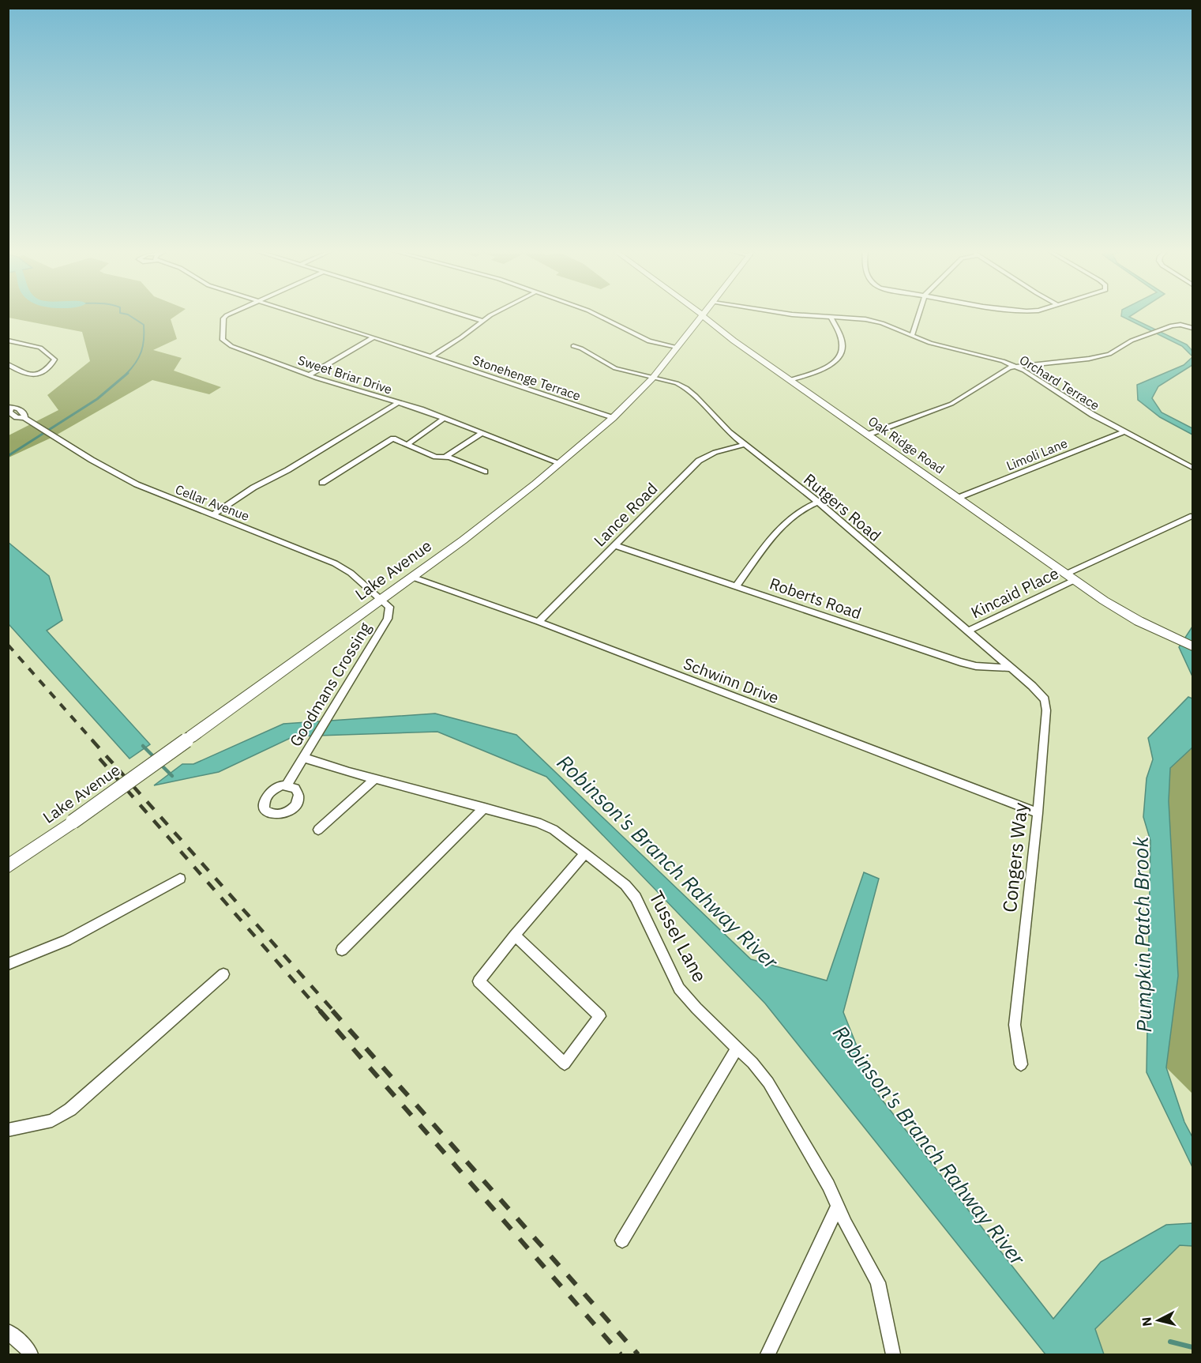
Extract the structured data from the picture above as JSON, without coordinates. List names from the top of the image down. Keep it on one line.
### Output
{"streets":{"main road":["Oak Ridge Road","Lake Avenue"],"street":["Sweet Briar Drive","Stonehenge Terrace","Orchard Terrace","Limoli Lane","Cellar Avenue","Rutgers Road","Lance Road","Kincaid Place","Roberts Road","Schwinn Drive","Goodmans Crossing","Congers Way","Tussel Lane"]},"crossings":[["Sweet Briar Drive","Lake Avenue"],["Stonehenge Terrace","Lake Avenue"],["Orchard Terrace","Limoli Lane"],["Oak Ridge Road","Limoli Lane"],["Oak Ridge Road","Lake Avenue"],["Oak Ridge Road","Kincaid Place"],["Cellar Avenue","Lake Avenue"],["Cellar Avenue","Goodmans Crossing"],["Rutgers Road","Lance Road"],["Rutgers Road","Lake Avenue"],["Rutgers Road","Kincaid Place"],["Rutgers Road","Roberts Road"],["Rutgers Road","Congers Way"],["Lance Road","Roberts Road"],["Lance Road","Schwinn Drive"],["Lake Avenue","Schwinn Drive"],["Lake Avenue","Goodmans Crossing"],["Roberts Road","Congers Way"],["Schwinn Drive","Congers Way"],["Goodmans Crossing","Tussel Lane"]],"water":["Robinson's Branch Rahway River","Pumpkin Patch Brook"],"north":"left"}
